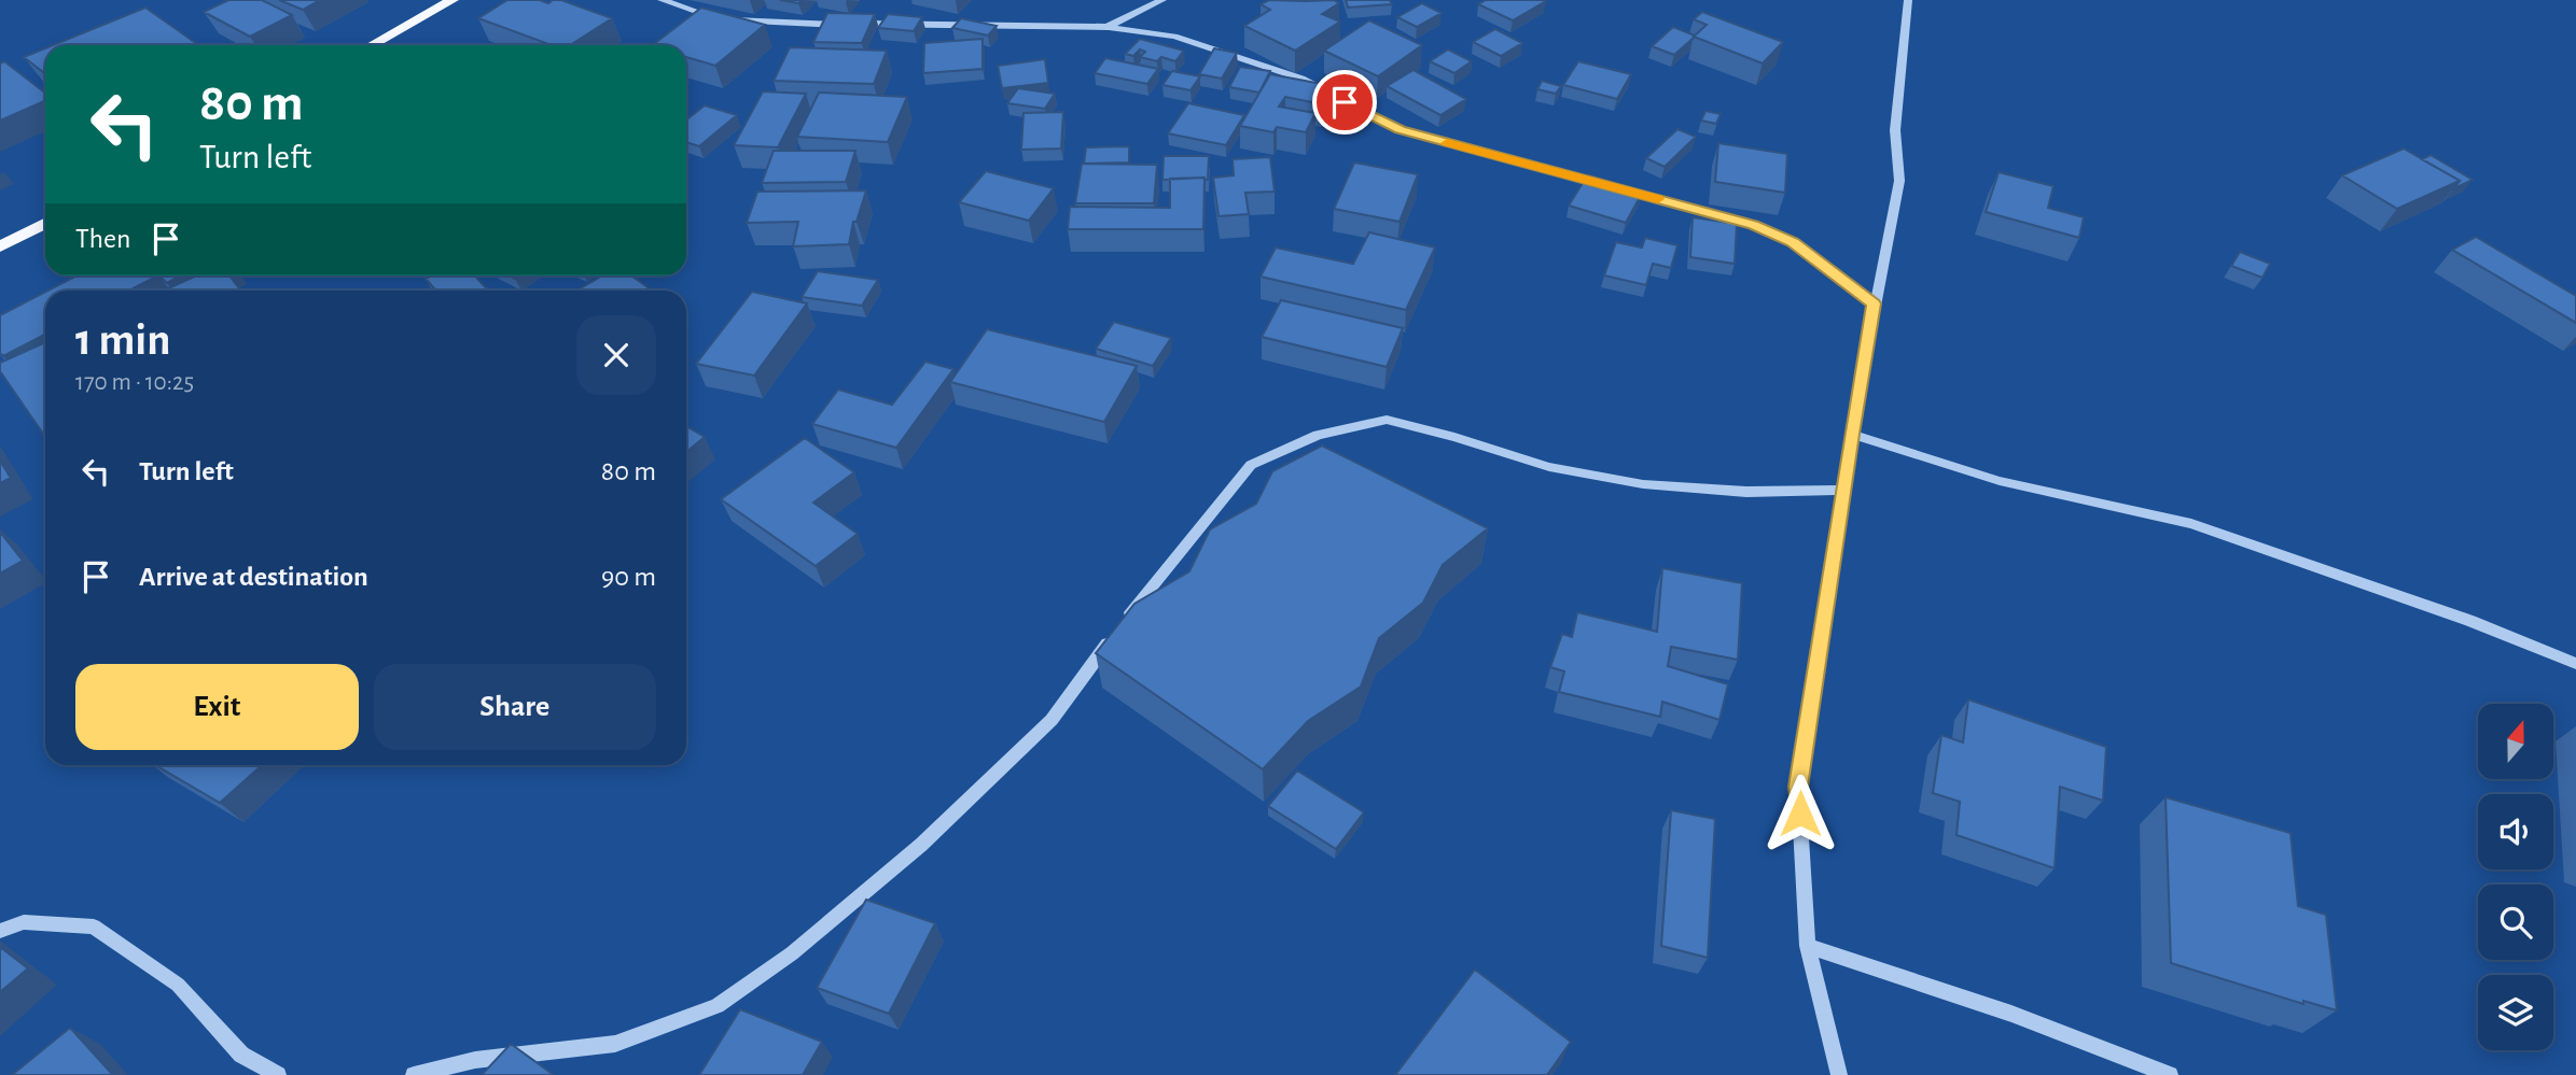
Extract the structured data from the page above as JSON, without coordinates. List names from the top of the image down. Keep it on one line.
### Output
{"north":"top","page":{"turn":["80 m","Turn left"],"then":"Then","heading":["1 min","170 m · 10:25"],"list":[{"name":"Turn left","value":"80 m"},{"name":"Arrive at destination","value":"90 m"}],"buttons":["Exit","Share"]}}
